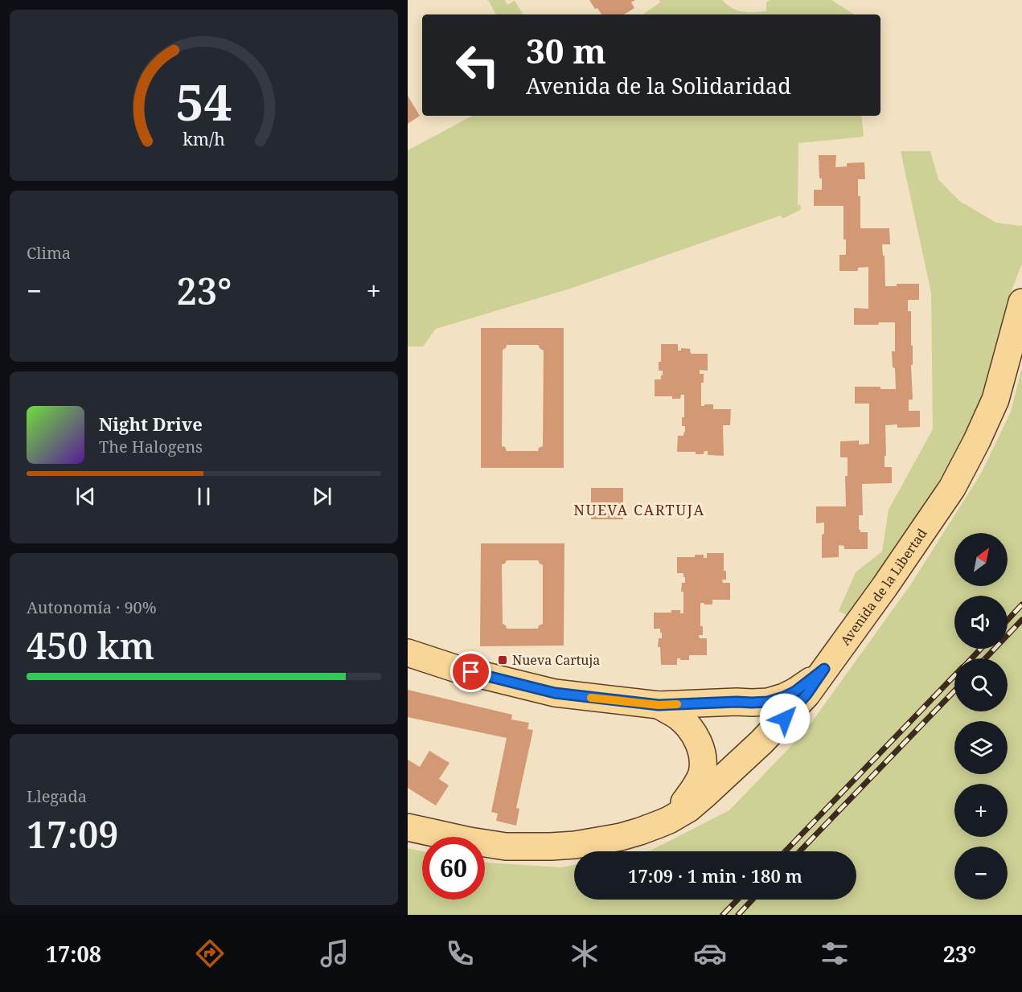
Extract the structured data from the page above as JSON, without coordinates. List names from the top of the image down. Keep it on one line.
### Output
{"streets":{"main road":["Avenida de la Libertad"]},"districts":["NUEVA CARTUJA"],"places":{"transit":["Nueva Cartuja"]},"north":"top right","page":{"turn":["30 m","Avenida de la Solidaridad"],"tile":["Clima",["Autonomía · 90%","450 km"],["Llegada","17:09"]],"heat":["−","23°","+"],"song":["Night Drive","The Halogens"],"map_buttons":["+","−"],"limit":"60","trip":"17:09 · 1 min · 180 m","tabs":["17:08","23°"],"gauge":["54","km/h"]}}
